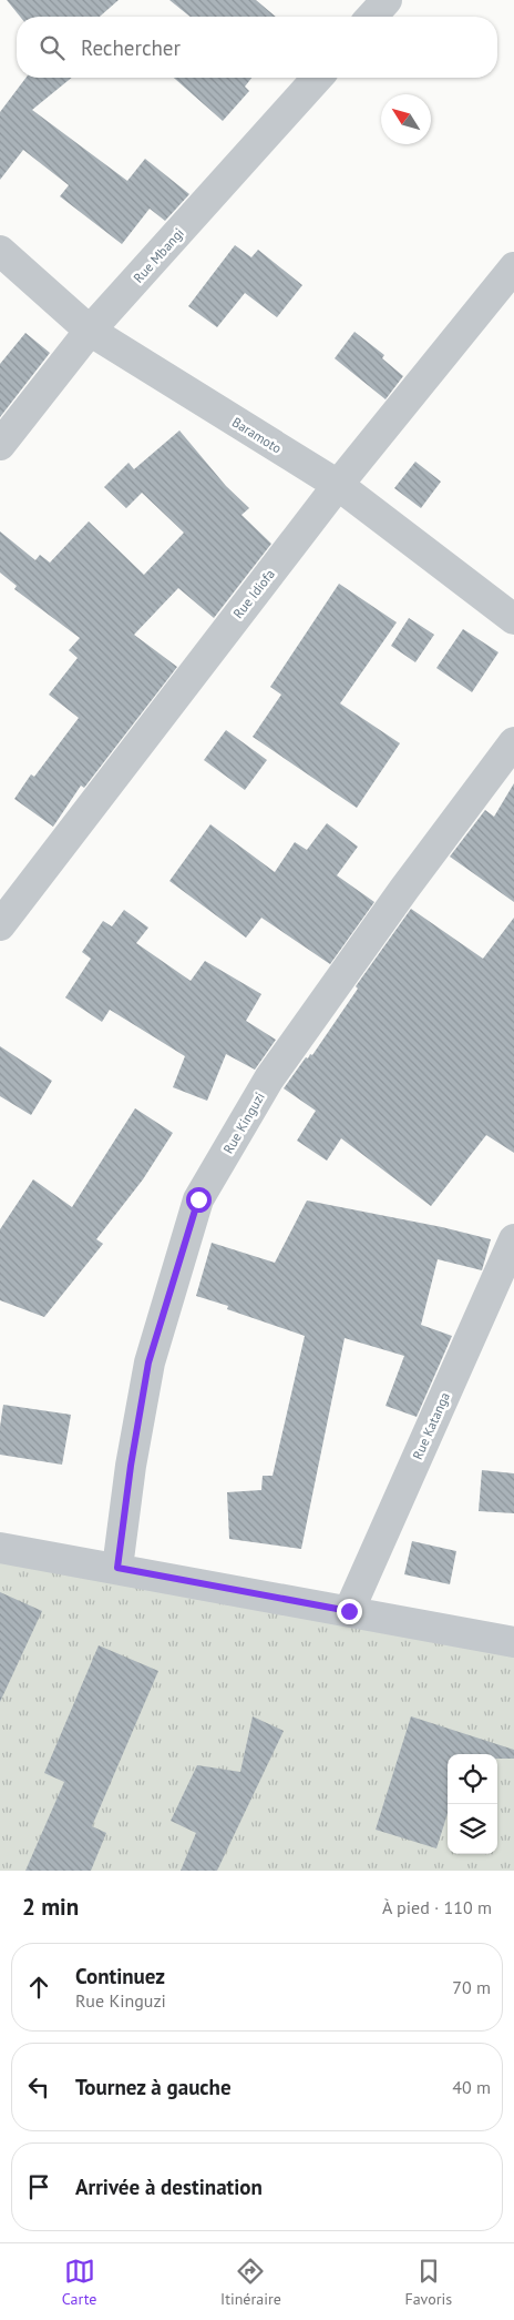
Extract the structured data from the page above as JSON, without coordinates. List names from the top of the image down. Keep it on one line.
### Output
{"streets":{"street":["Rue Mbangi","Baramoto","Rue Idiofa","Rue Kinguzi","Rue Katanga"]},"crossings":[["Rue Mbangi","Baramoto"],["Baramoto","Rue Idiofa"]],"north":"top left","page":{"search":"Rechercher","heading":["2 min","À pied · 110 m"],"list":[["Continuez","Rue Kinguzi","70 m"],["Tournez à gauche","40 m"],"Arrivée à destination"],"nav":["Carte","Itinéraire","Favoris"]}}
